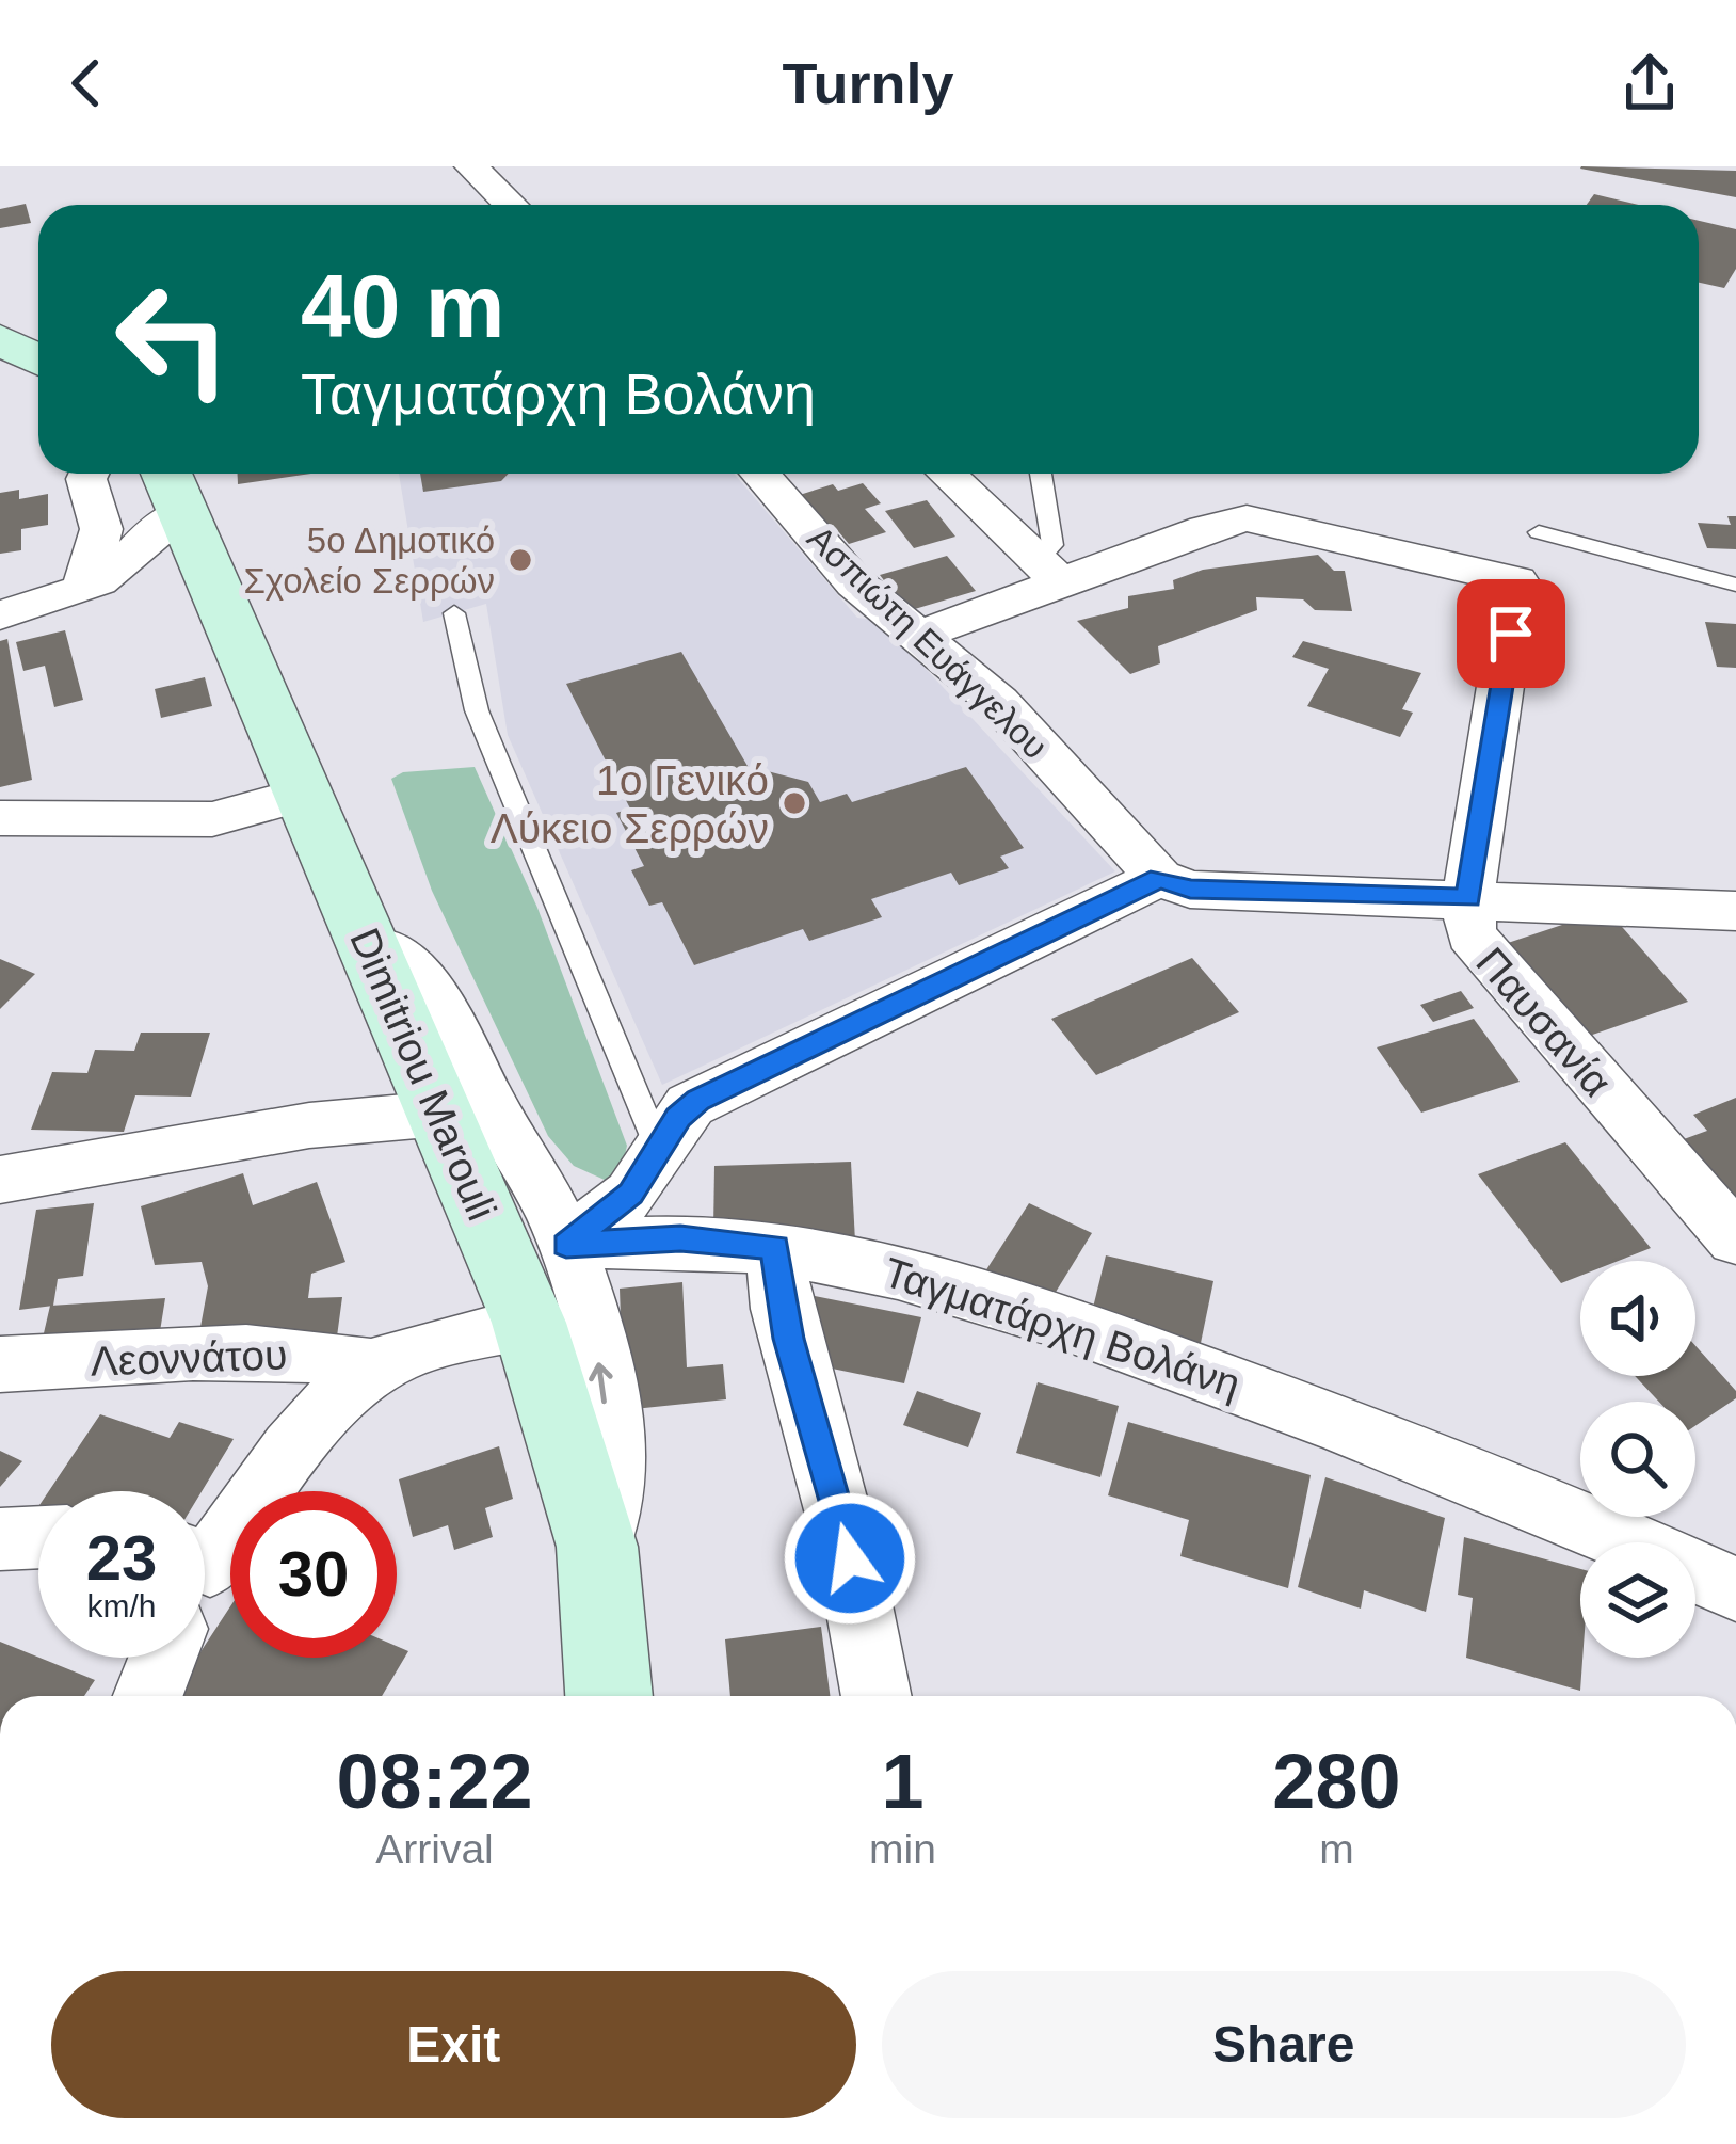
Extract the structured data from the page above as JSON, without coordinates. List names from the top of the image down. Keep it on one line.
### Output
{"streets":{"main road":["Dimitriou Marouli"],"street":["Ασπιώτη Ευάγγελου","Παυσανία","Ταγματάρχη Βολάνη","Λεοννάτου"]},"crossings":[["Dimitriou Marouli","Λεοννάτου"]],"places":["5ο Δημοτικό Σχολείο Σερρών","1ο Γενικό Λύκειο Σερρών"],"page":{"header":"Turnly","turn":["40 m","Ταγματάρχη Βολάνη"],"speed":"23 km/h","limit":"30","eta":["08:22","Arrival","1","min","280","m"],"buttons":["Exit","Share"]}}
